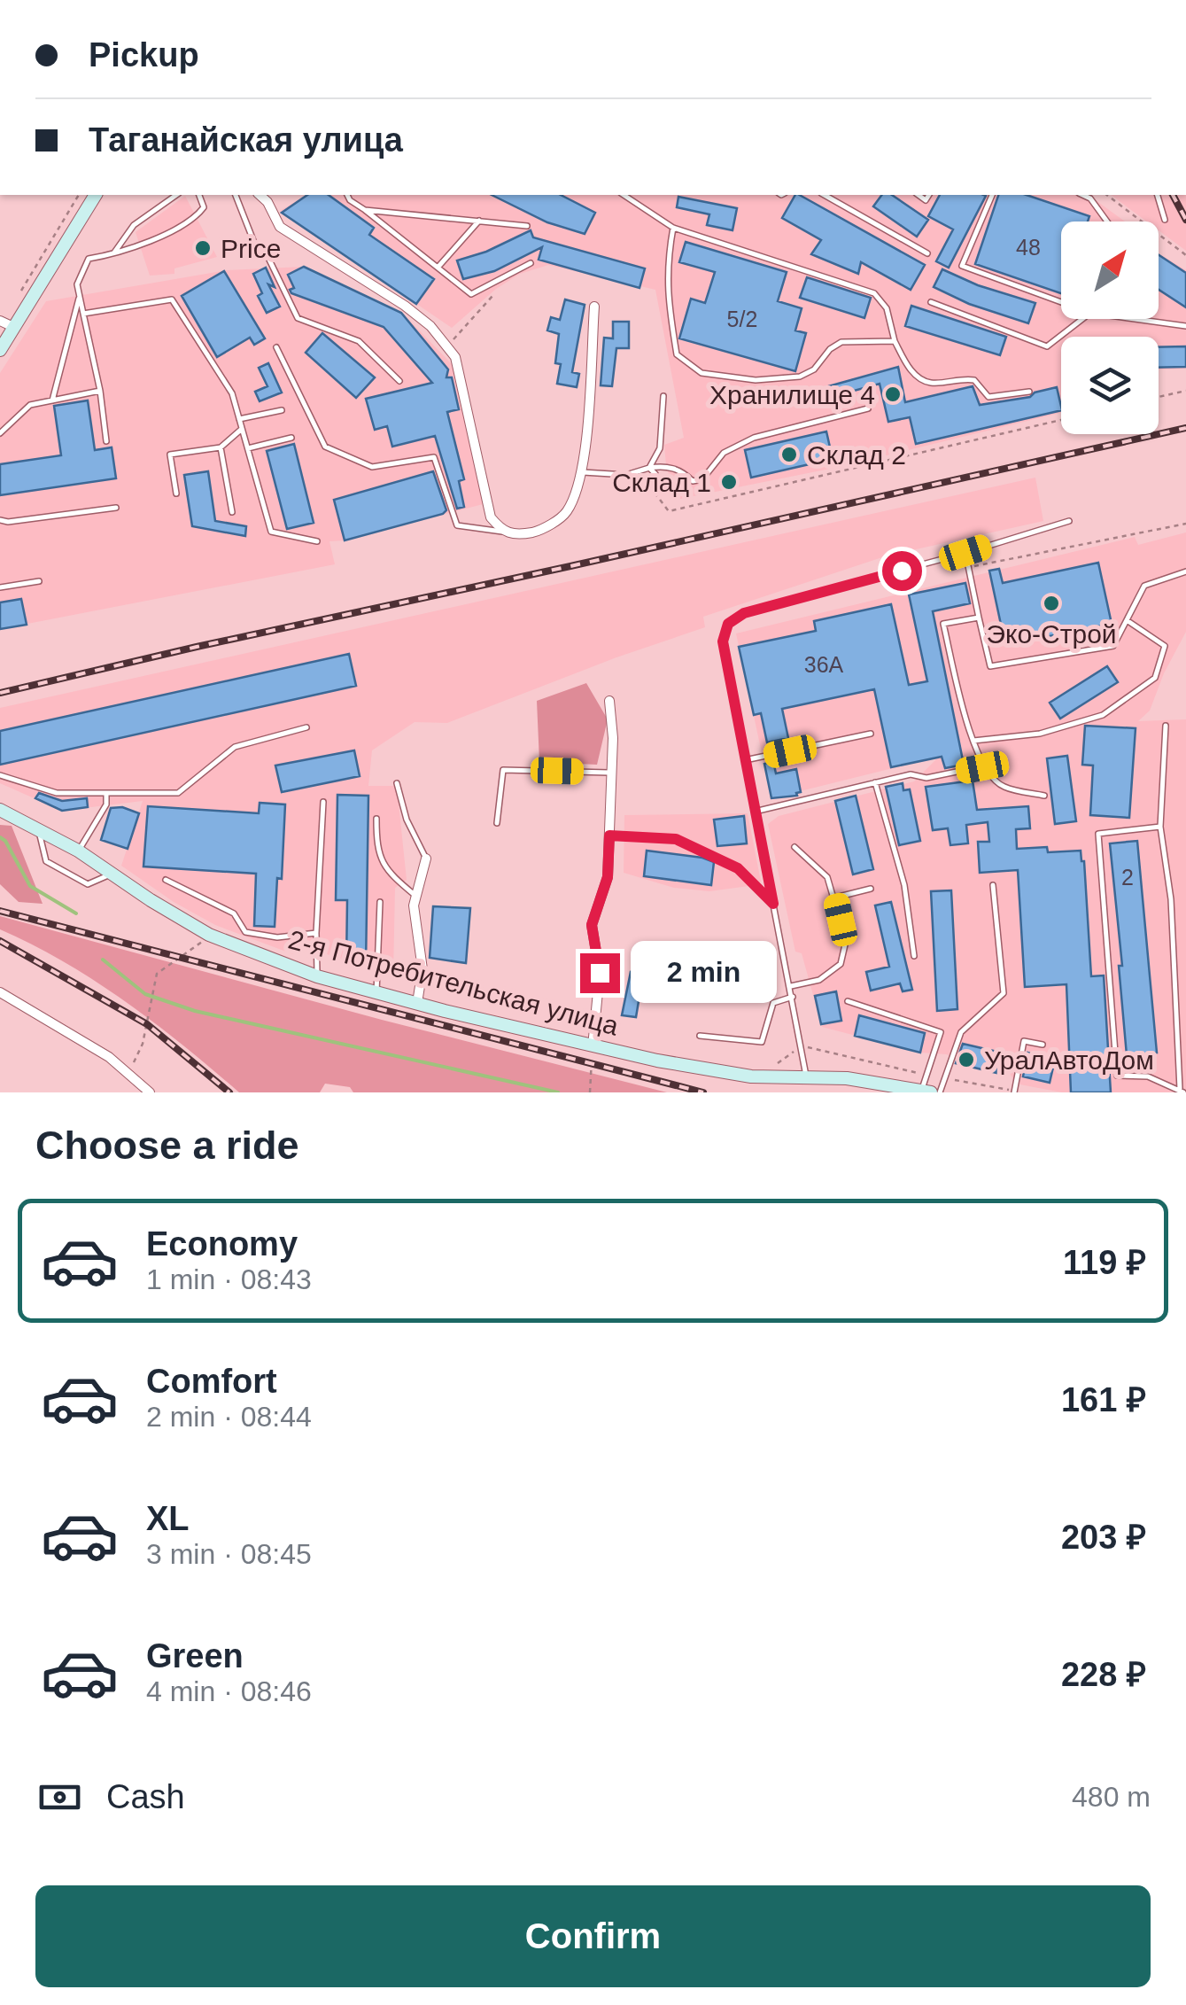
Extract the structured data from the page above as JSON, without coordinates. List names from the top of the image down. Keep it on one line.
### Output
{"streets":{"street":["2-я Потребительская улица"]},"places":["Price","Хранилище 4","Склад 2","Склад 1","Эко-Строй","УралАвтоДом"],"house_numbers":["48","5/2","36А","2"],"north":"top right","page":{"banner":["Pickup","Таганайская улица"],"bubble":"2 min","heading":"Choose a ride","list":[{"name":"Economy","note":"1 min · 08:43","value":"119 ₽"},{"name":"Comfort","note":"2 min · 08:44","value":"161 ₽"},{"name":"XL","note":"3 min · 08:45","value":"203 ₽"},{"name":"Green","note":"4 min · 08:46","value":"228 ₽"}],"pay":["Cash","480 m"],"buttons":"Confirm"}}
